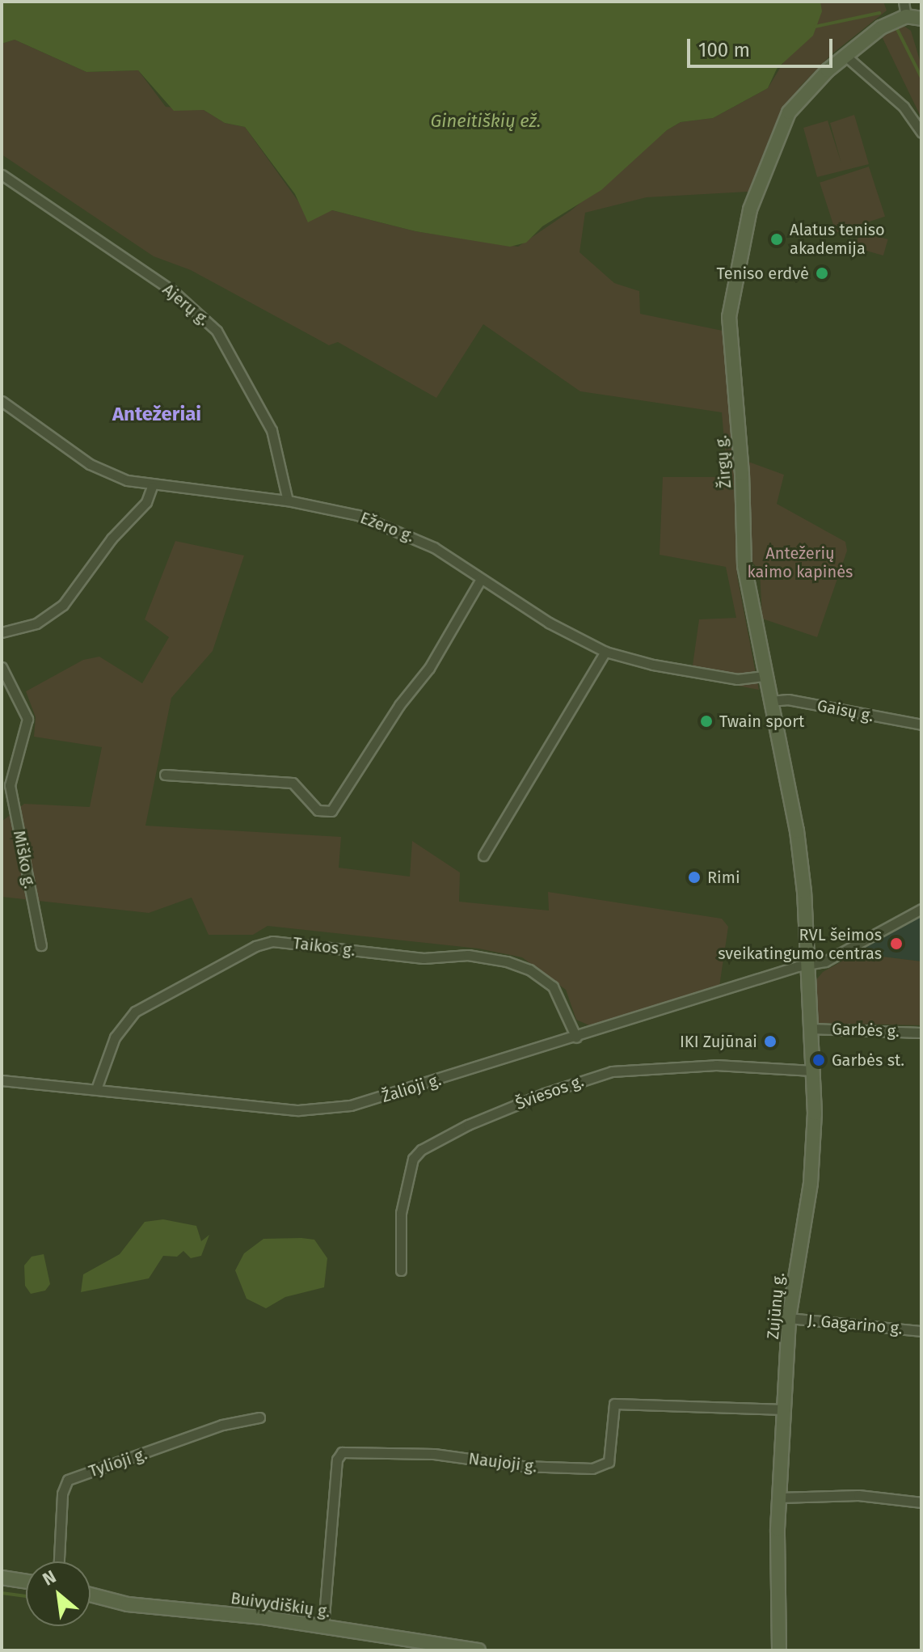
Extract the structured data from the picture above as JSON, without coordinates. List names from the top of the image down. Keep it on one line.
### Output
{"streets":{"street":["Ajerų g.","Žirgų g.","Ežero g.","Gaisų g.","Miško g.","Taikos g.","Garbės g.","Žalioji g.","Šviesos g.","Zujūnų g.","J. Gagarino g.","Tylioji g.","Naujoji g.","Buivydiškių g."]},"crossings":[["Ajerų g.","Ežero g."],["Žirgų g.","Ežero g."],["Žirgų g.","Gaisų g."],["Žirgų g.","Žalioji g."],["Žirgų g.","Zujūnų g."],["Taikos g.","Žalioji g."],["Garbės g.","Zujūnų g."],["Žalioji g.","Zujūnų g."],["Šviesos g.","Zujūnų g."],["Zujūnų g.","J. Gagarino g."],["Zujūnų g.","Naujoji g."],["Naujoji g.","Buivydiškių g."]],"districts":["Antežeriai"],"water":["Gineitiškių ež."],"parks":["Antežerių kaimo kapinės"],"places":["Alatus teniso akademija","Teniso erdvė","Twain sport","Rimi","RVL šeimos sveikatingumo centras","IKI Zujūnai","Garbės st."],"scale_bar":"100 m","north":"top left"}
